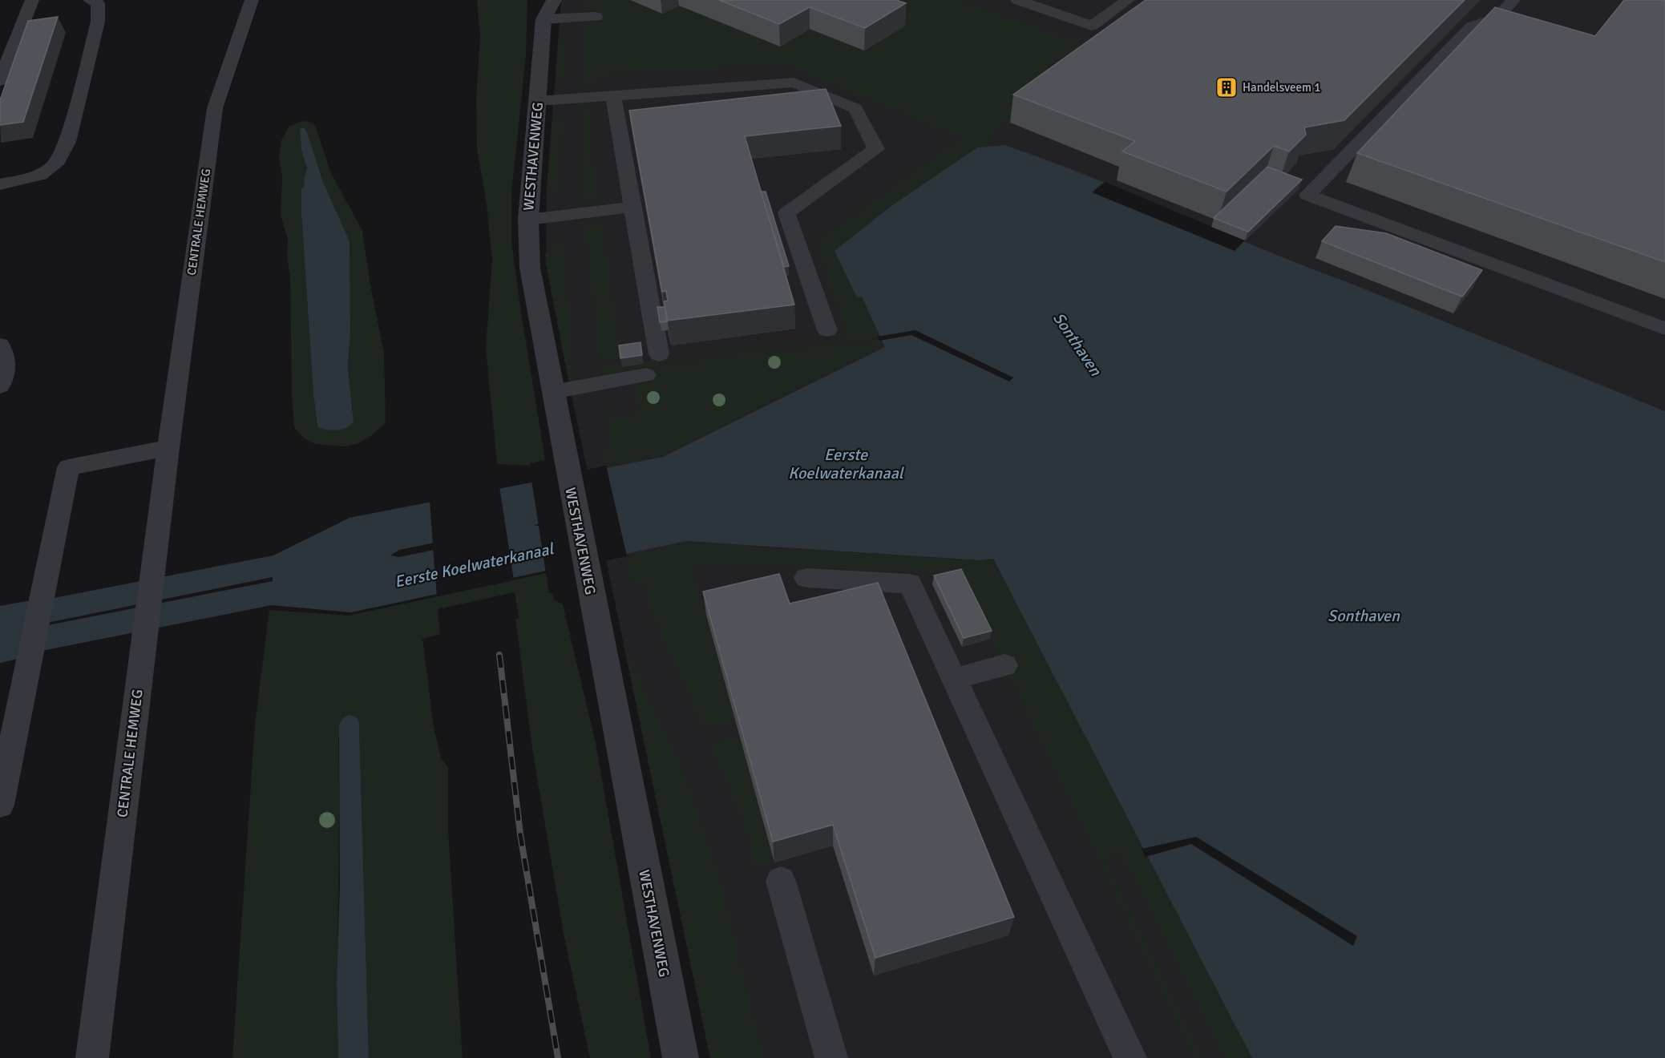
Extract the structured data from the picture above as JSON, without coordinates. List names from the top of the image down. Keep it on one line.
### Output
{"streets":{"street":["WESTHAVENWEG"],"lane":["CENTRALE HEMWEG"]},"water":["Sonthaven","Eerste Koelwaterkanaal"],"places":{"building":["Handelsveem 1"]}}
